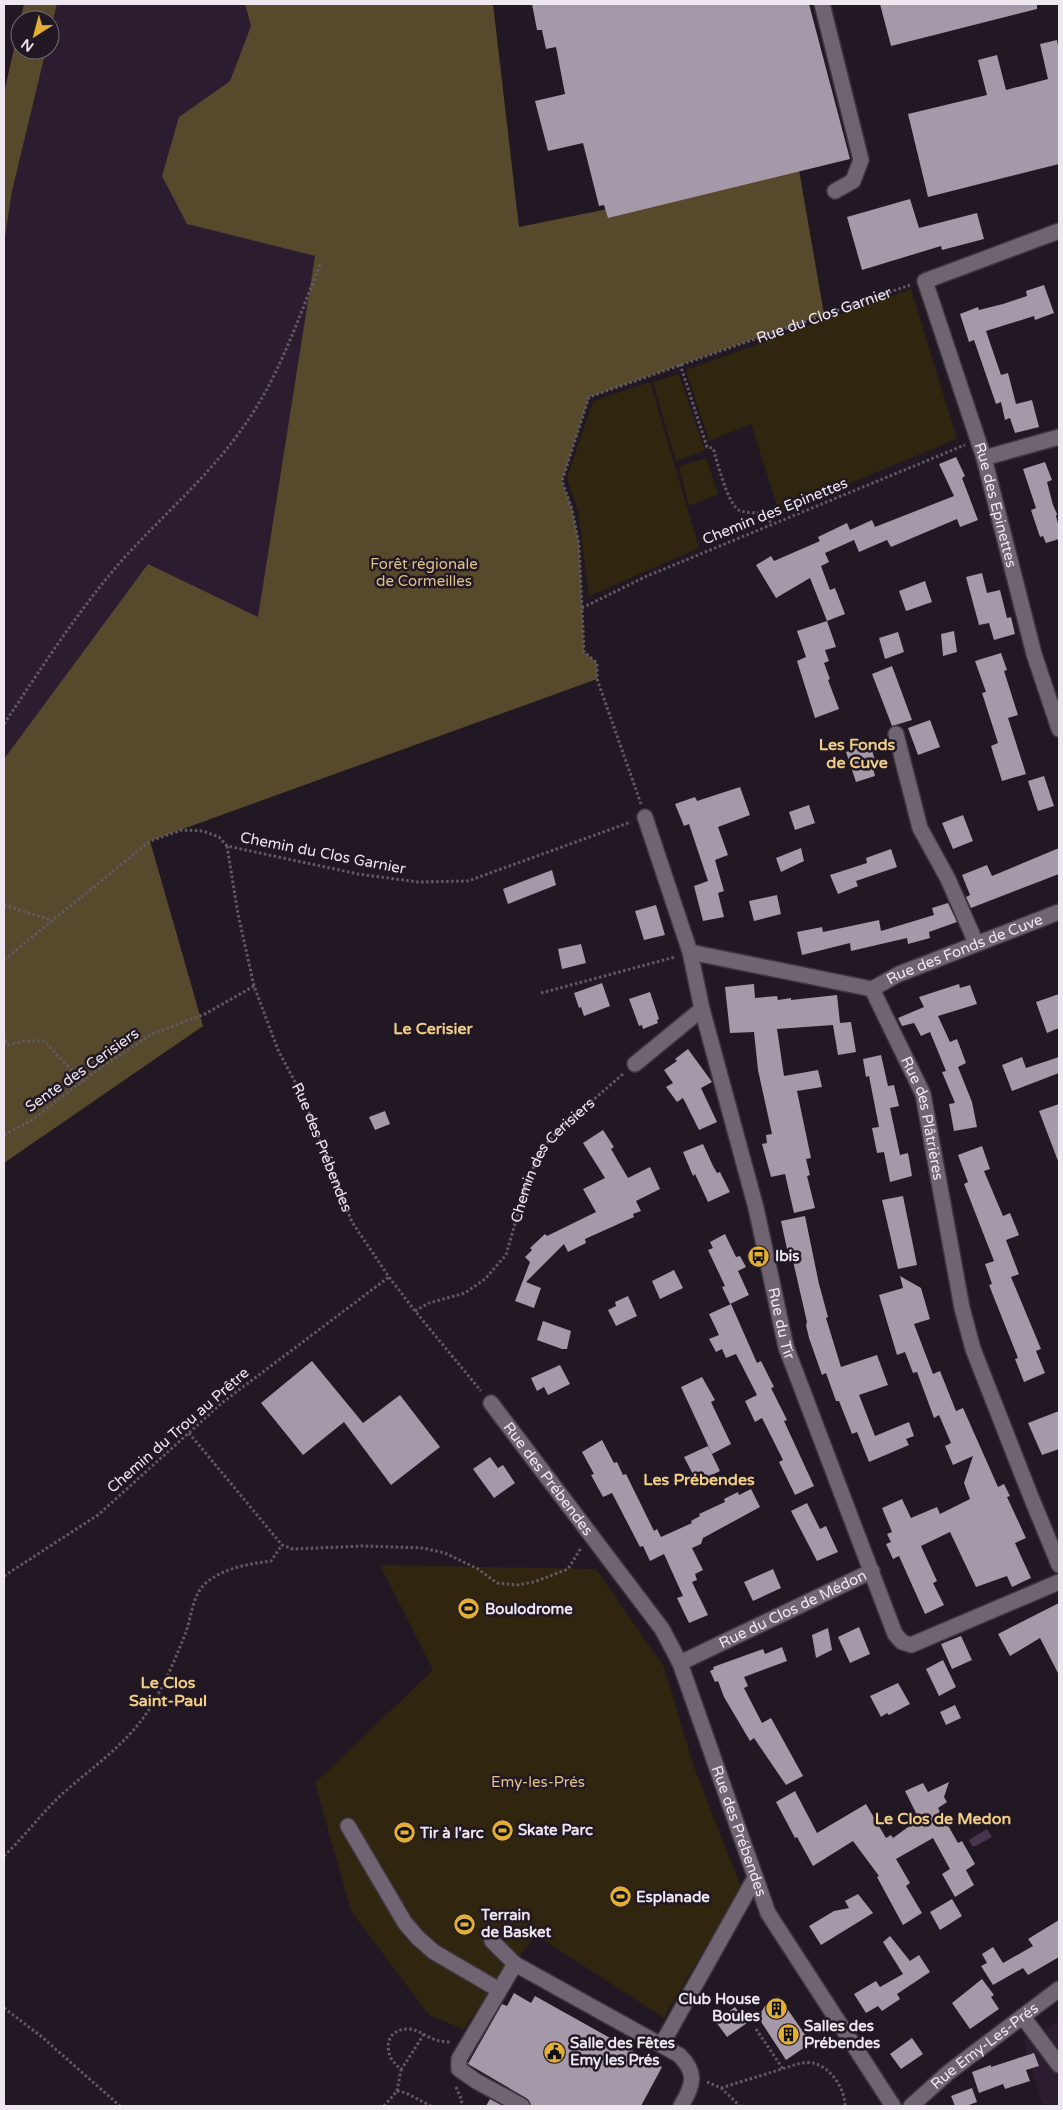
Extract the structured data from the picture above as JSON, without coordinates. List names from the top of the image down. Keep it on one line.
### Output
{"streets":{"street":["Rue des Epinettes","Rue des Fonds de Cuve","Rue des Plâtrières","Rue des Prébendes","Rue du Tir","Rue du Clos de Médon","Rue Emy-Les-Prés"],"path":["Rue du Clos Garnier","Chemin des Epinettes","Chemin du Clos Garnier","Sente des Cerisiers","Chemin des Cerisiers","Chemin du Trou au Prêtre"]},"crossings":[["Rue du Clos Garnier","Rue des Epinettes"],["Rue du Clos Garnier","Chemin des Epinettes"],["Rue des Epinettes","Chemin des Epinettes"],["Chemin du Clos Garnier","Rue des Prébendes"],["Rue des Fonds de Cuve","Rue des Plâtrières"],["Sente des Cerisiers","Rue des Prébendes"],["Rue des Prébendes","Chemin des Cerisiers"],["Rue des Prébendes","Chemin du Trou au Prêtre"],["Rue des Prébendes","Rue du Clos de Médon"],["Rue du Tir","Rue du Clos de Médon"]],"districts":["Les Fonds de Cuve","Le Cerisier","Les Prébendes","Le Clos Saint-Paul","Le Clos de Medon"],"parks":["Forêt régionale de Cormeilles","Emy-les-Prés"],"places":{"bus stop":["Ibis"],"sports":["Boulodrome","Skate Parc","Tir à l'arc","Esplanade","Terrain de Basket"],"building":["Club House Boules","Salles des Prébendes"],"public building":["Salle des Fêtes Emy les Prés"]},"north":"bottom left"}
